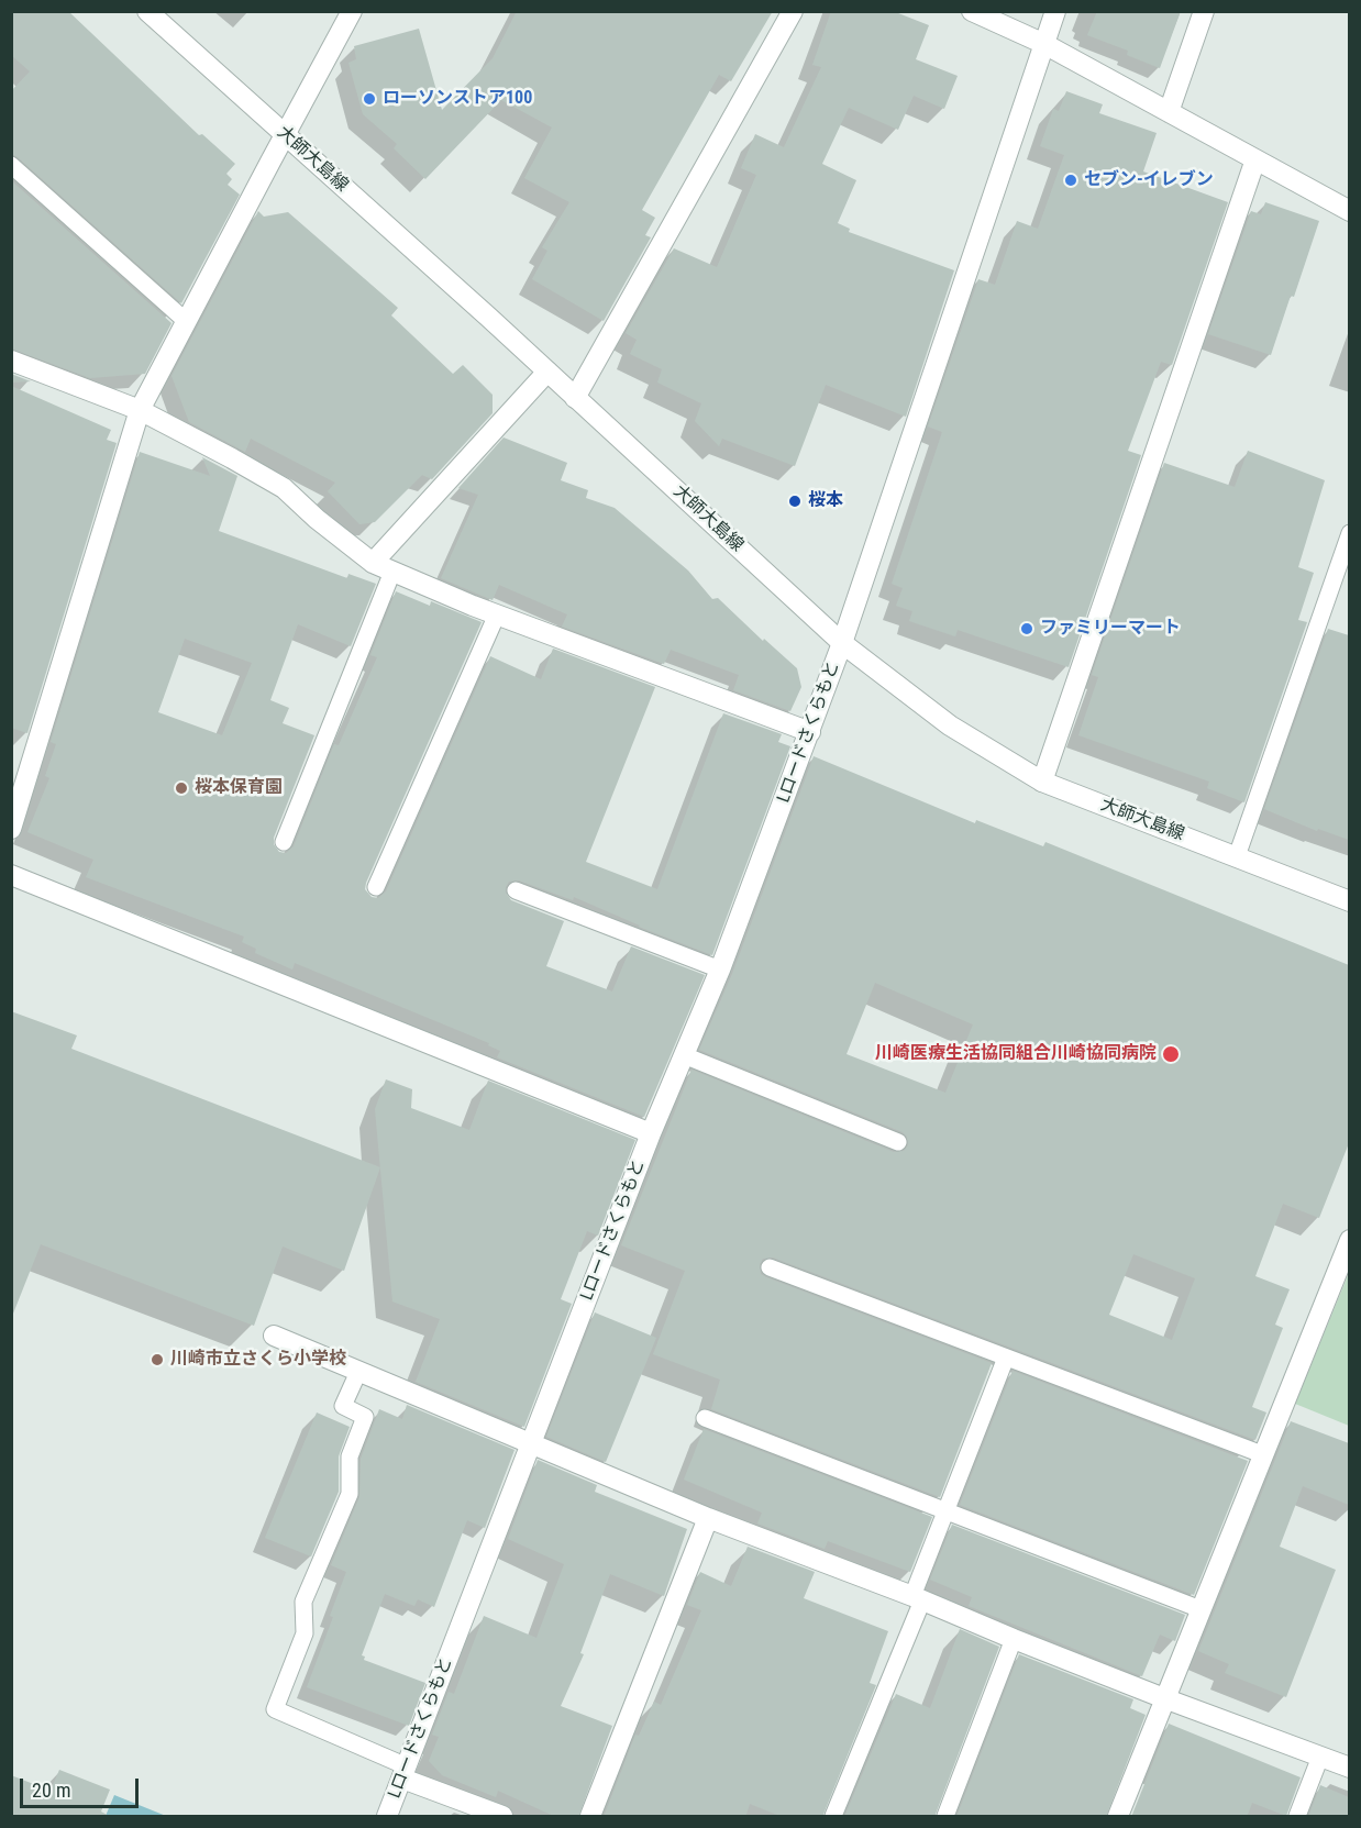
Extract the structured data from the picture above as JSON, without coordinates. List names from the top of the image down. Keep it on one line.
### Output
{"streets":{"street":["大師大島線","Lロードさくらもと"]},"crossings":[["大師大島線","Lロードさくらもと"]],"places":["ローソンストア100","セブン-イレブン","桜本","ファミリーマート","桜本保育園","川崎医療生活協同組合川崎協同病院","川崎市立さくら小学校"],"scale_bar":"20 m"}
